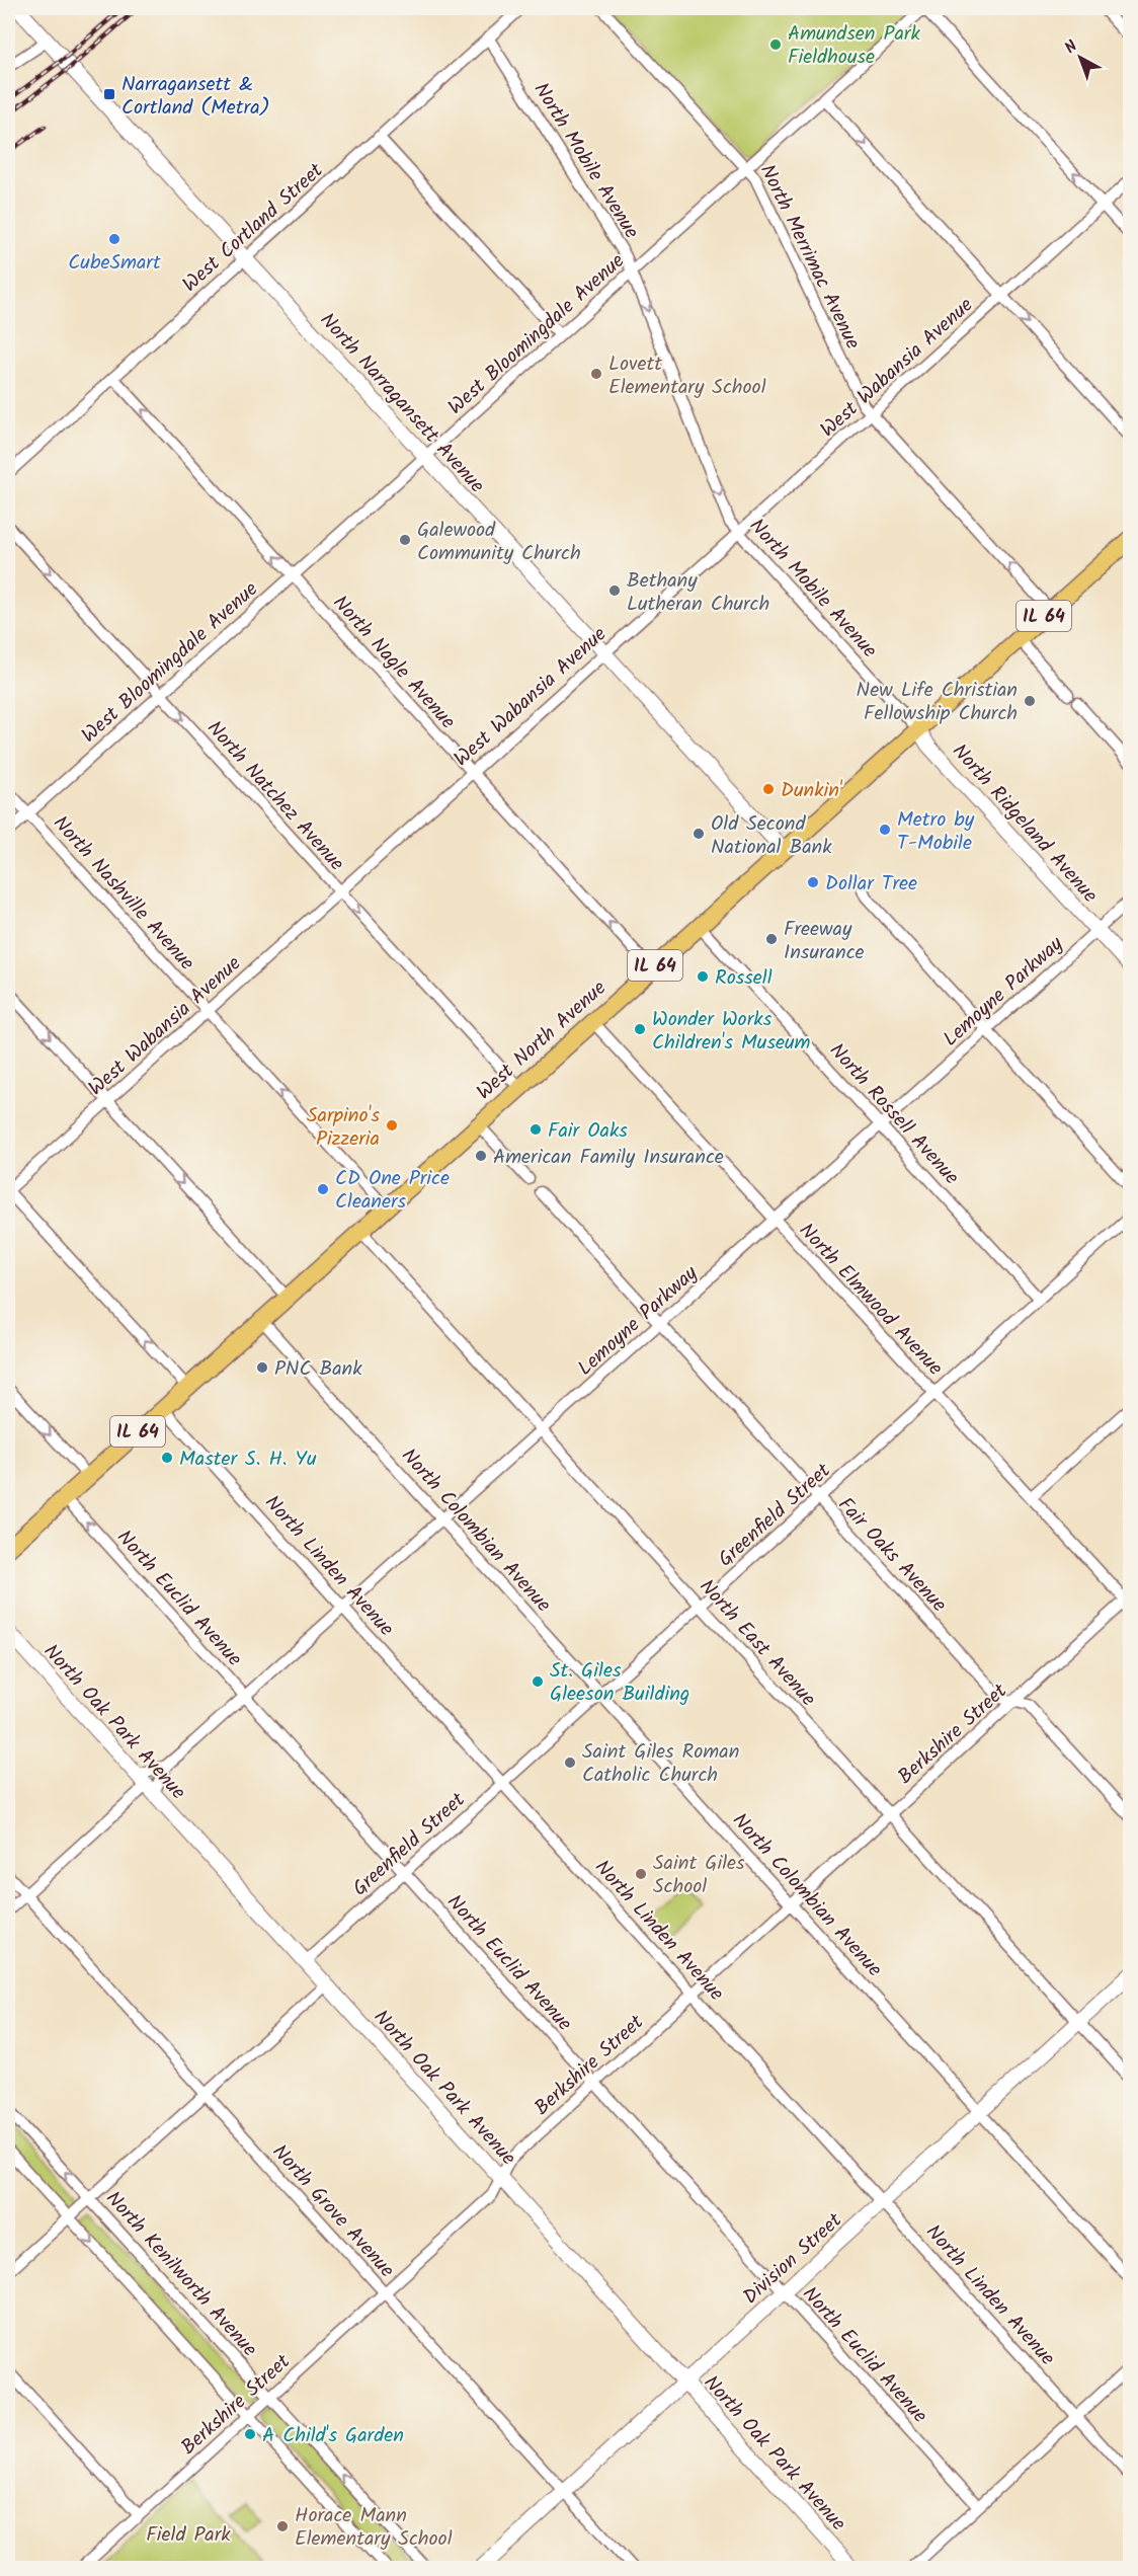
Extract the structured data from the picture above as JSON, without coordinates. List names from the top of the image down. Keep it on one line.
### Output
{"streets":{"main road":["IL 64","West North Avenue"],"street":["North Mobile Avenue","West Cortland Street","North Merrimac Avenue","West Bloomingdale Avenue","West Wabansia Avenue","North Narragansett Avenue","North Nagle Avenue","North Natchez Avenue","North Ridgeland Avenue","North Nashville Avenue","Lemoyne Parkway","North Rossell Avenue","North Elmwood Avenue","Greenfield Street","North Colombian Avenue","Fair Oaks Avenue","North Linden Avenue","North Euclid Avenue","North East Avenue","North Oak Park Avenue","Berkshire Street","North Grove Avenue","Division Street","North Kenilworth Avenue"]},"crossings":[["North Mobile Avenue","West Cortland Street"],["North Mobile Avenue","West Bloomingdale Avenue"],["North Mobile Avenue","West Wabansia Avenue"],["North Mobile Avenue","North Ridgeland Avenue"],["North Mobile Avenue","West North Avenue"],["West Cortland Street","North Narragansett Avenue"],["West Cortland Street","North Nagle Avenue"],["North Merrimac Avenue","West Bloomingdale Avenue"],["North Merrimac Avenue","West Wabansia Avenue"],["North Merrimac Avenue","West North Avenue"],["West Bloomingdale Avenue","North Narragansett Avenue"],["West Bloomingdale Avenue","North Nagle Avenue"],["West Bloomingdale Avenue","North Natchez Avenue"],["West Bloomingdale Avenue","North Nashville Avenue"],["West Wabansia Avenue","North Narragansett Avenue"],["West Wabansia Avenue","North Nagle Avenue"],["West Wabansia Avenue","North Natchez Avenue"],["West Wabansia Avenue","North Nashville Avenue"],["North Narragansett Avenue","West North Avenue"],["North Nagle Avenue","West North Avenue"],["North Natchez Avenue","West North Avenue"],["North Ridgeland Avenue","Lemoyne Parkway"],["North Ridgeland Avenue","West North Avenue"],["North Nashville Avenue","West North Avenue"],["Lemoyne Parkway","North Rossell Avenue"],["Lemoyne Parkway","North Elmwood Avenue"],["Lemoyne Parkway","North Colombian Avenue"],["Lemoyne Parkway","Fair Oaks Avenue"],["Lemoyne Parkway","North Linden Avenue"],["Lemoyne Parkway","North Euclid Avenue"],["Lemoyne Parkway","North East Avenue"],["Lemoyne Parkway","North Oak Park Avenue"],["West North Avenue","North Rossell Avenue"],["West North Avenue","North Elmwood Avenue"],["West North Avenue","North Colombian Avenue"],["West North Avenue","North Linden Avenue"],["West North Avenue","North Euclid Avenue"],["West North Avenue","North East Avenue"],["North Rossell Avenue","Greenfield Street"],["North Elmwood Avenue","Greenfield Street"],["North Elmwood Avenue","Berkshire Street"],["Greenfield Street","North Colombian Avenue"],["Greenfield Street","Fair Oaks Avenue"],["Greenfield Street","North Linden Avenue"],["Greenfield Street","North Euclid Avenue"],["Greenfield Street","North East Avenue"],["Greenfield Street","North Oak Park Avenue"],["North Colombian Avenue","Berkshire Street"],["North Colombian Avenue","Division Street"],["Fair Oaks Avenue","Berkshire Street"],["North Linden Avenue","Berkshire Street"],["North Linden Avenue","Division Street"],["North Euclid Avenue","Berkshire Street"],["North Euclid Avenue","Division Street"],["North East Avenue","Berkshire Street"],["North East Avenue","Division Street"],["North Oak Park Avenue","Berkshire Street"],["North Oak Park Avenue","Division Street"],["Berkshire Street","North Grove Avenue"],["Berkshire Street","North Kenilworth Avenue"],["North Grove Avenue","Division Street"]],"one_way":["North Merrimac Avenue","North Nagle Avenue","North Natchez Avenue","North Nashville Avenue"],"parks":["Field Park"],"places":{"other":["Amundsen Park Fieldhouse","CubeSmart","Lovett Elementary School","Galewood Community Church","Bethany Lutheran Church","New Life Christian Fellowship Church","Dunkin'","Metro by T-Mobile","Old Second National Bank","Dollar Tree","Freeway Insurance","Rossell","Wonder Works Children's Museum","Sarpino's Pizzeria","Fair Oaks","American Family Insurance","CD One Price Cleaners","PNC Bank","Master S. H. Yu","St. Giles Gleeson Building","Saint Giles Roman Catholic Church","Saint Giles School","A Child's Garden","Horace Mann Elementary School"],"transit":["Narragansett & Cortland (Metra)"]},"north":"top left"}
